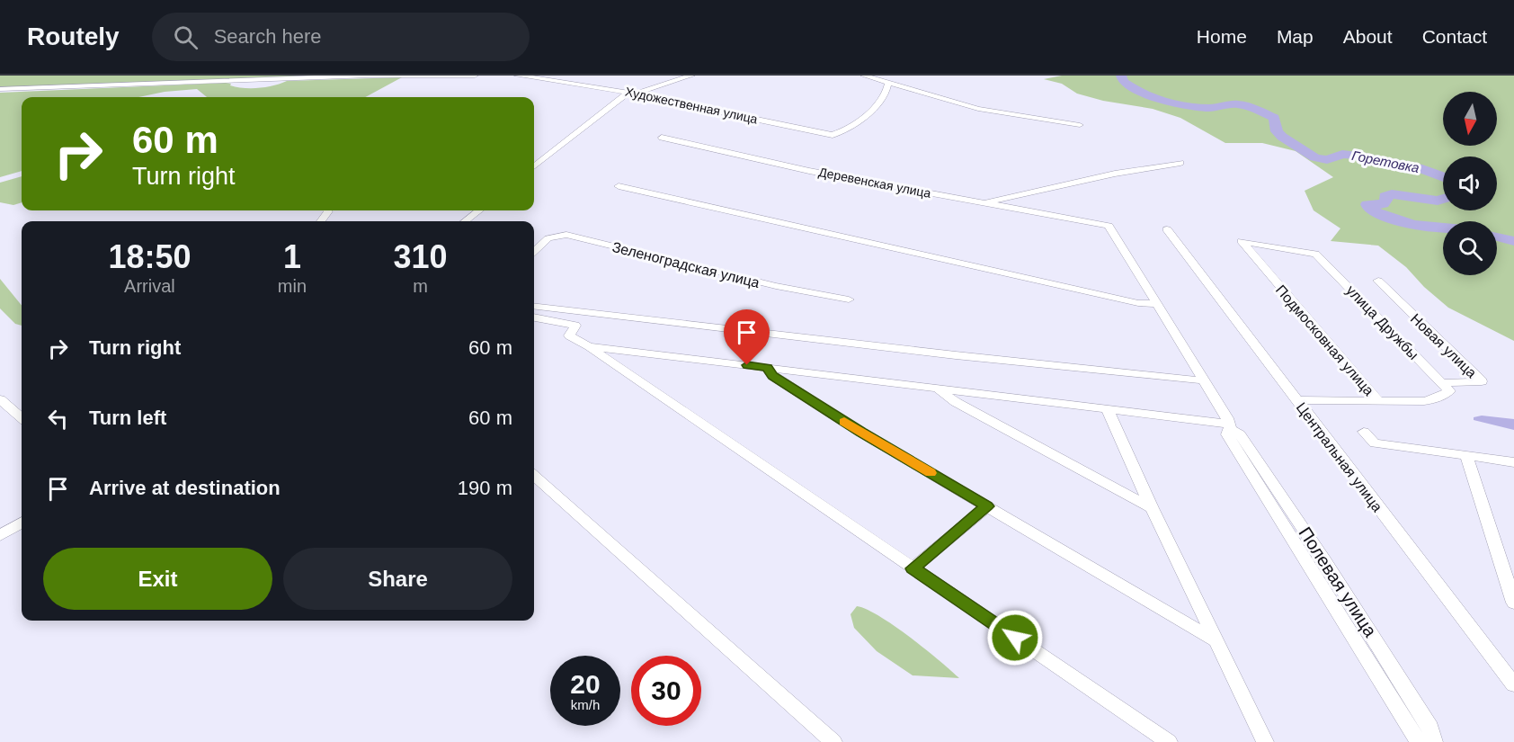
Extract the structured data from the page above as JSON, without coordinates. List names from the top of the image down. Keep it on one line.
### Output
{"streets":{"street":["Художественная улица","Деревенская улица","Зеленоградская улица","улица Дружбы","Подмосковная улица","Новая улица","Центральная улица","Полевая улица"]},"crossings":[["Деревенская улица","Полевая улица"],["улица Дружбы","Подмосковная улица"],["улица Дружбы","Новая улица"],["Подмосковная улица","Центральная улица"]],"water":["Горетовка"],"north":"bottom","page":{"header":"Routely","search":"Search here","nav":["Home","Map","About","Contact"],"turn":["60 m","Turn right"],"eta":["18:50","Arrival","1","min","310","m"],"list":[{"name":"Turn right","value":"60 m"},{"name":"Turn left","value":"60 m"},{"name":"Arrive at destination","value":"190 m"}],"buttons":["Exit","Share"],"speed":"20 km/h","limit":"30"}}
